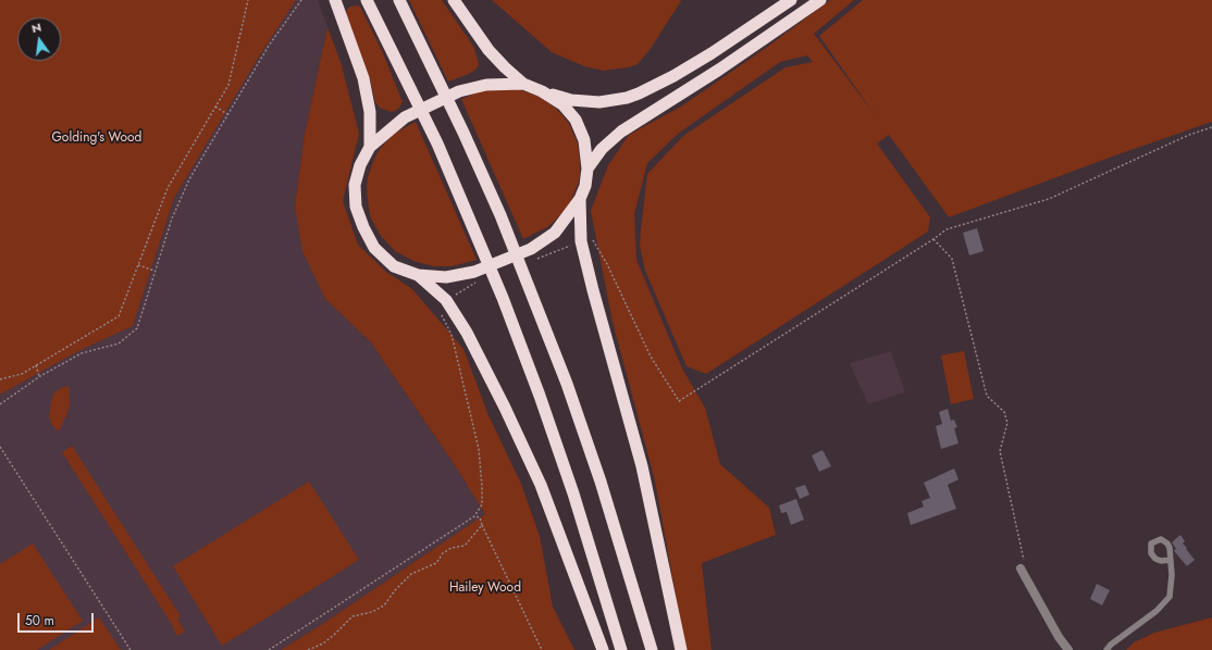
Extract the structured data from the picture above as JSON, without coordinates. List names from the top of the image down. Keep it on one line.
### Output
{"parks":["Golding's Wood","Hailey Wood"],"scale_bar":"50 m","north":"top"}
